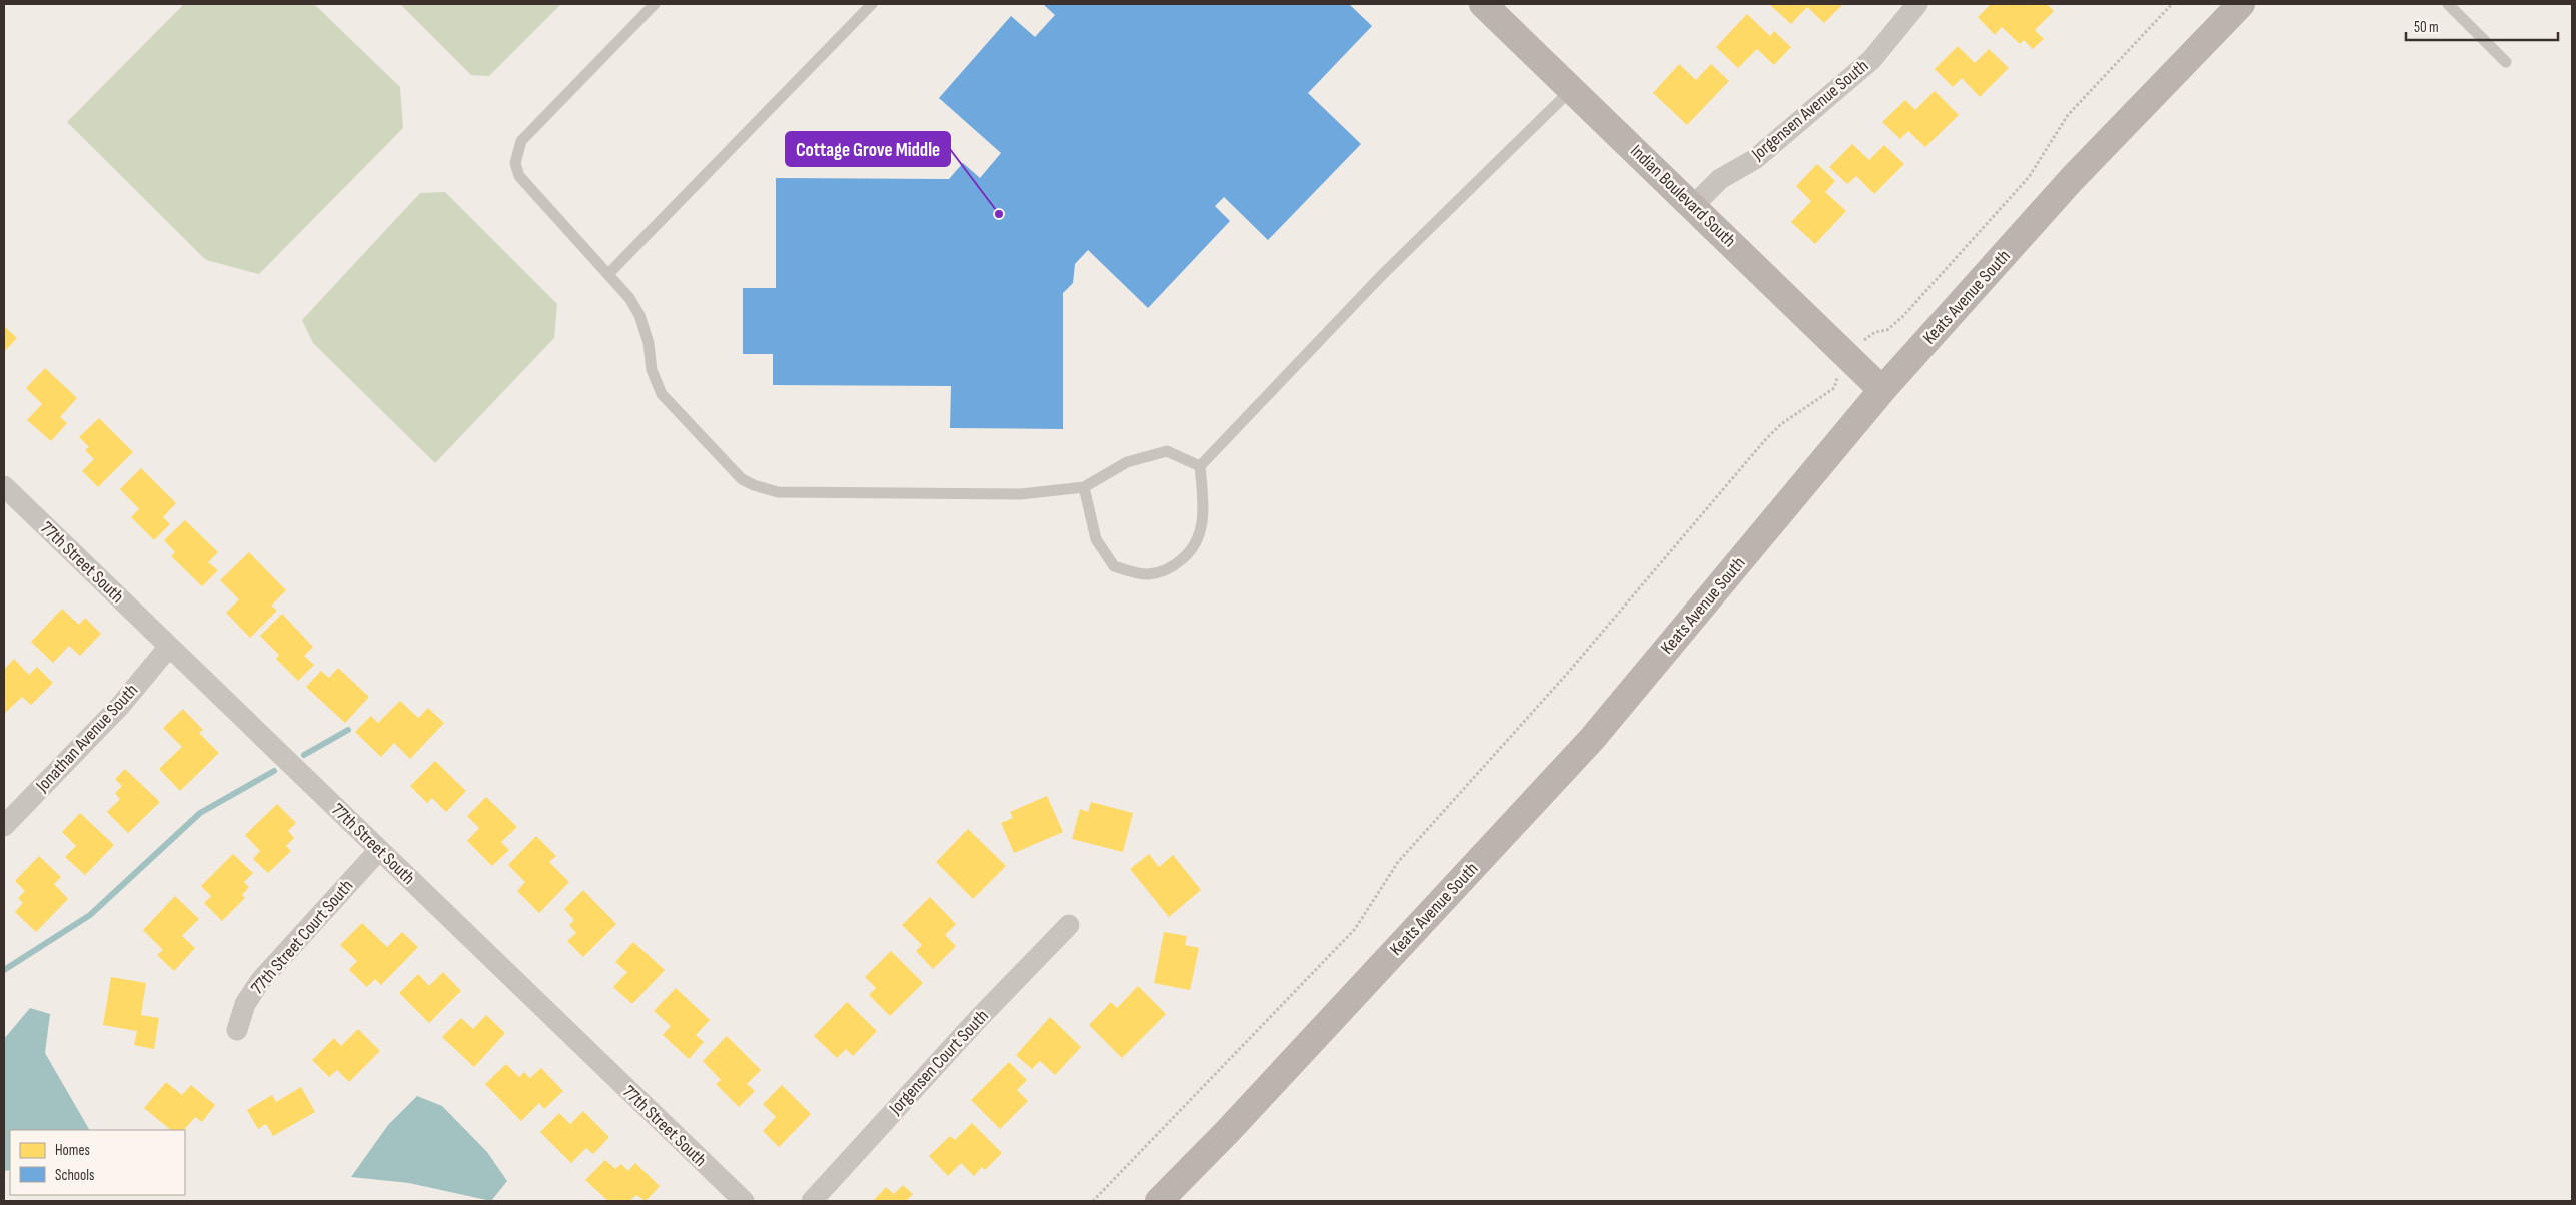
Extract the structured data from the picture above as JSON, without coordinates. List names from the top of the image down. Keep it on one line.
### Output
{"streets":{"main road":["Indian Boulevard South","Keats Avenue South"],"street":["Jorgensen Avenue South","77th Street South","Jonathan Avenue South","77th Street Court South","Jorgensen Court South"]},"crossings":[["Jorgensen Avenue South","Indian Boulevard South"],["Indian Boulevard South","Keats Avenue South"],["77th Street South","Jonathan Avenue South"],["77th Street South","77th Street Court South"]],"places":["Cottage Grove Middle"],"legend":["Homes","Schools"],"scale_bar":"50 m"}
